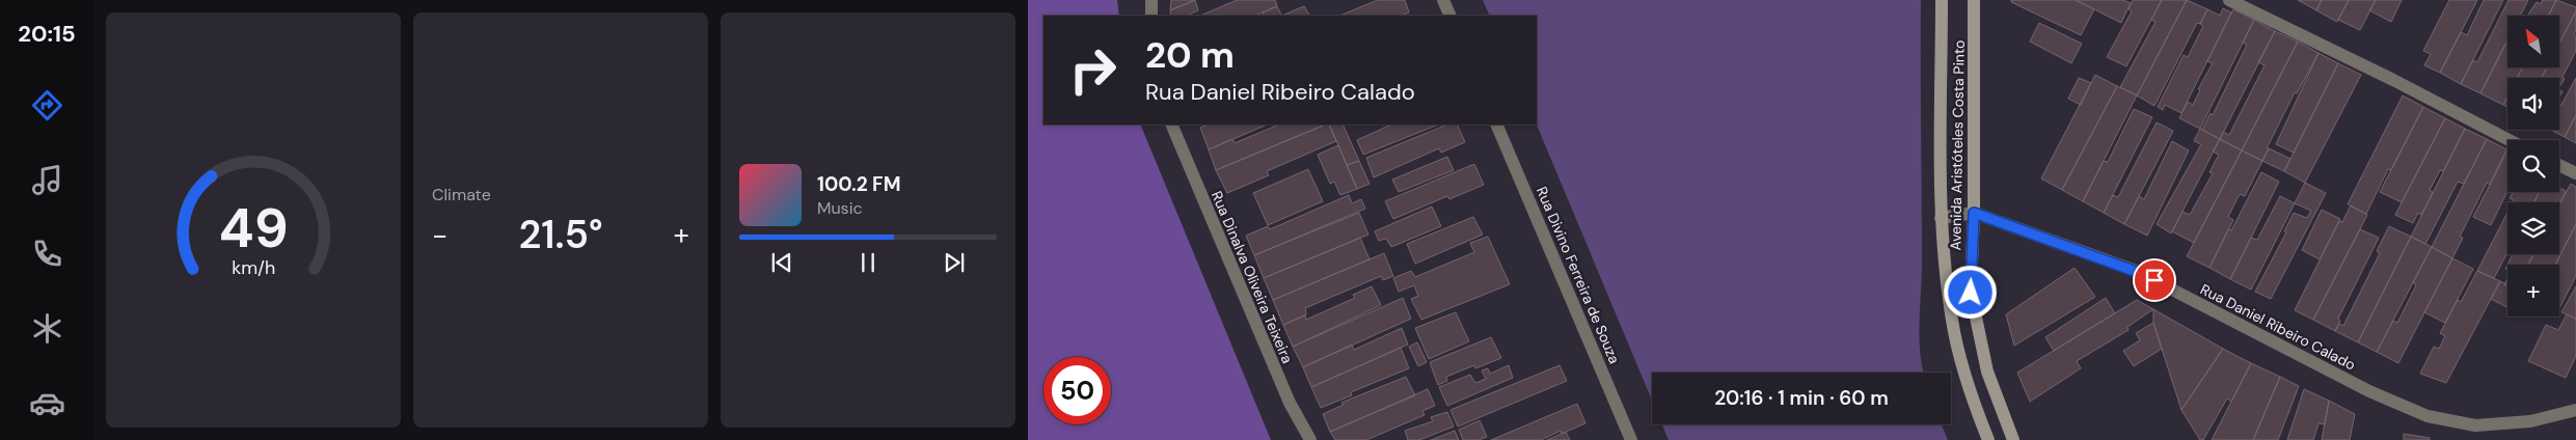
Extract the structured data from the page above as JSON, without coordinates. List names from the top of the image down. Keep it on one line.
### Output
{"streets":{"main road":["Avenida Aristóteles Costa Pinto"],"street":["Rua Divino Ferreira de Souza","Rua Dinalva Oliveira Teixeira","Rua Daniel Ribeiro Calado"]},"crossings":[["Avenida Aristóteles Costa Pinto","Rua Daniel Ribeiro Calado"]],"north":"top left","page":{"tabs":"20:15","tile":"Climate","map_buttons":"+","turn":["20 m","Rua Daniel Ribeiro Calado"],"song":["100.2 FM","Music"],"heat":["−","21.5°","+"],"limit":"50","trip":"20:16 · 1 min · 60 m","gauge":["49","km/h"]}}
